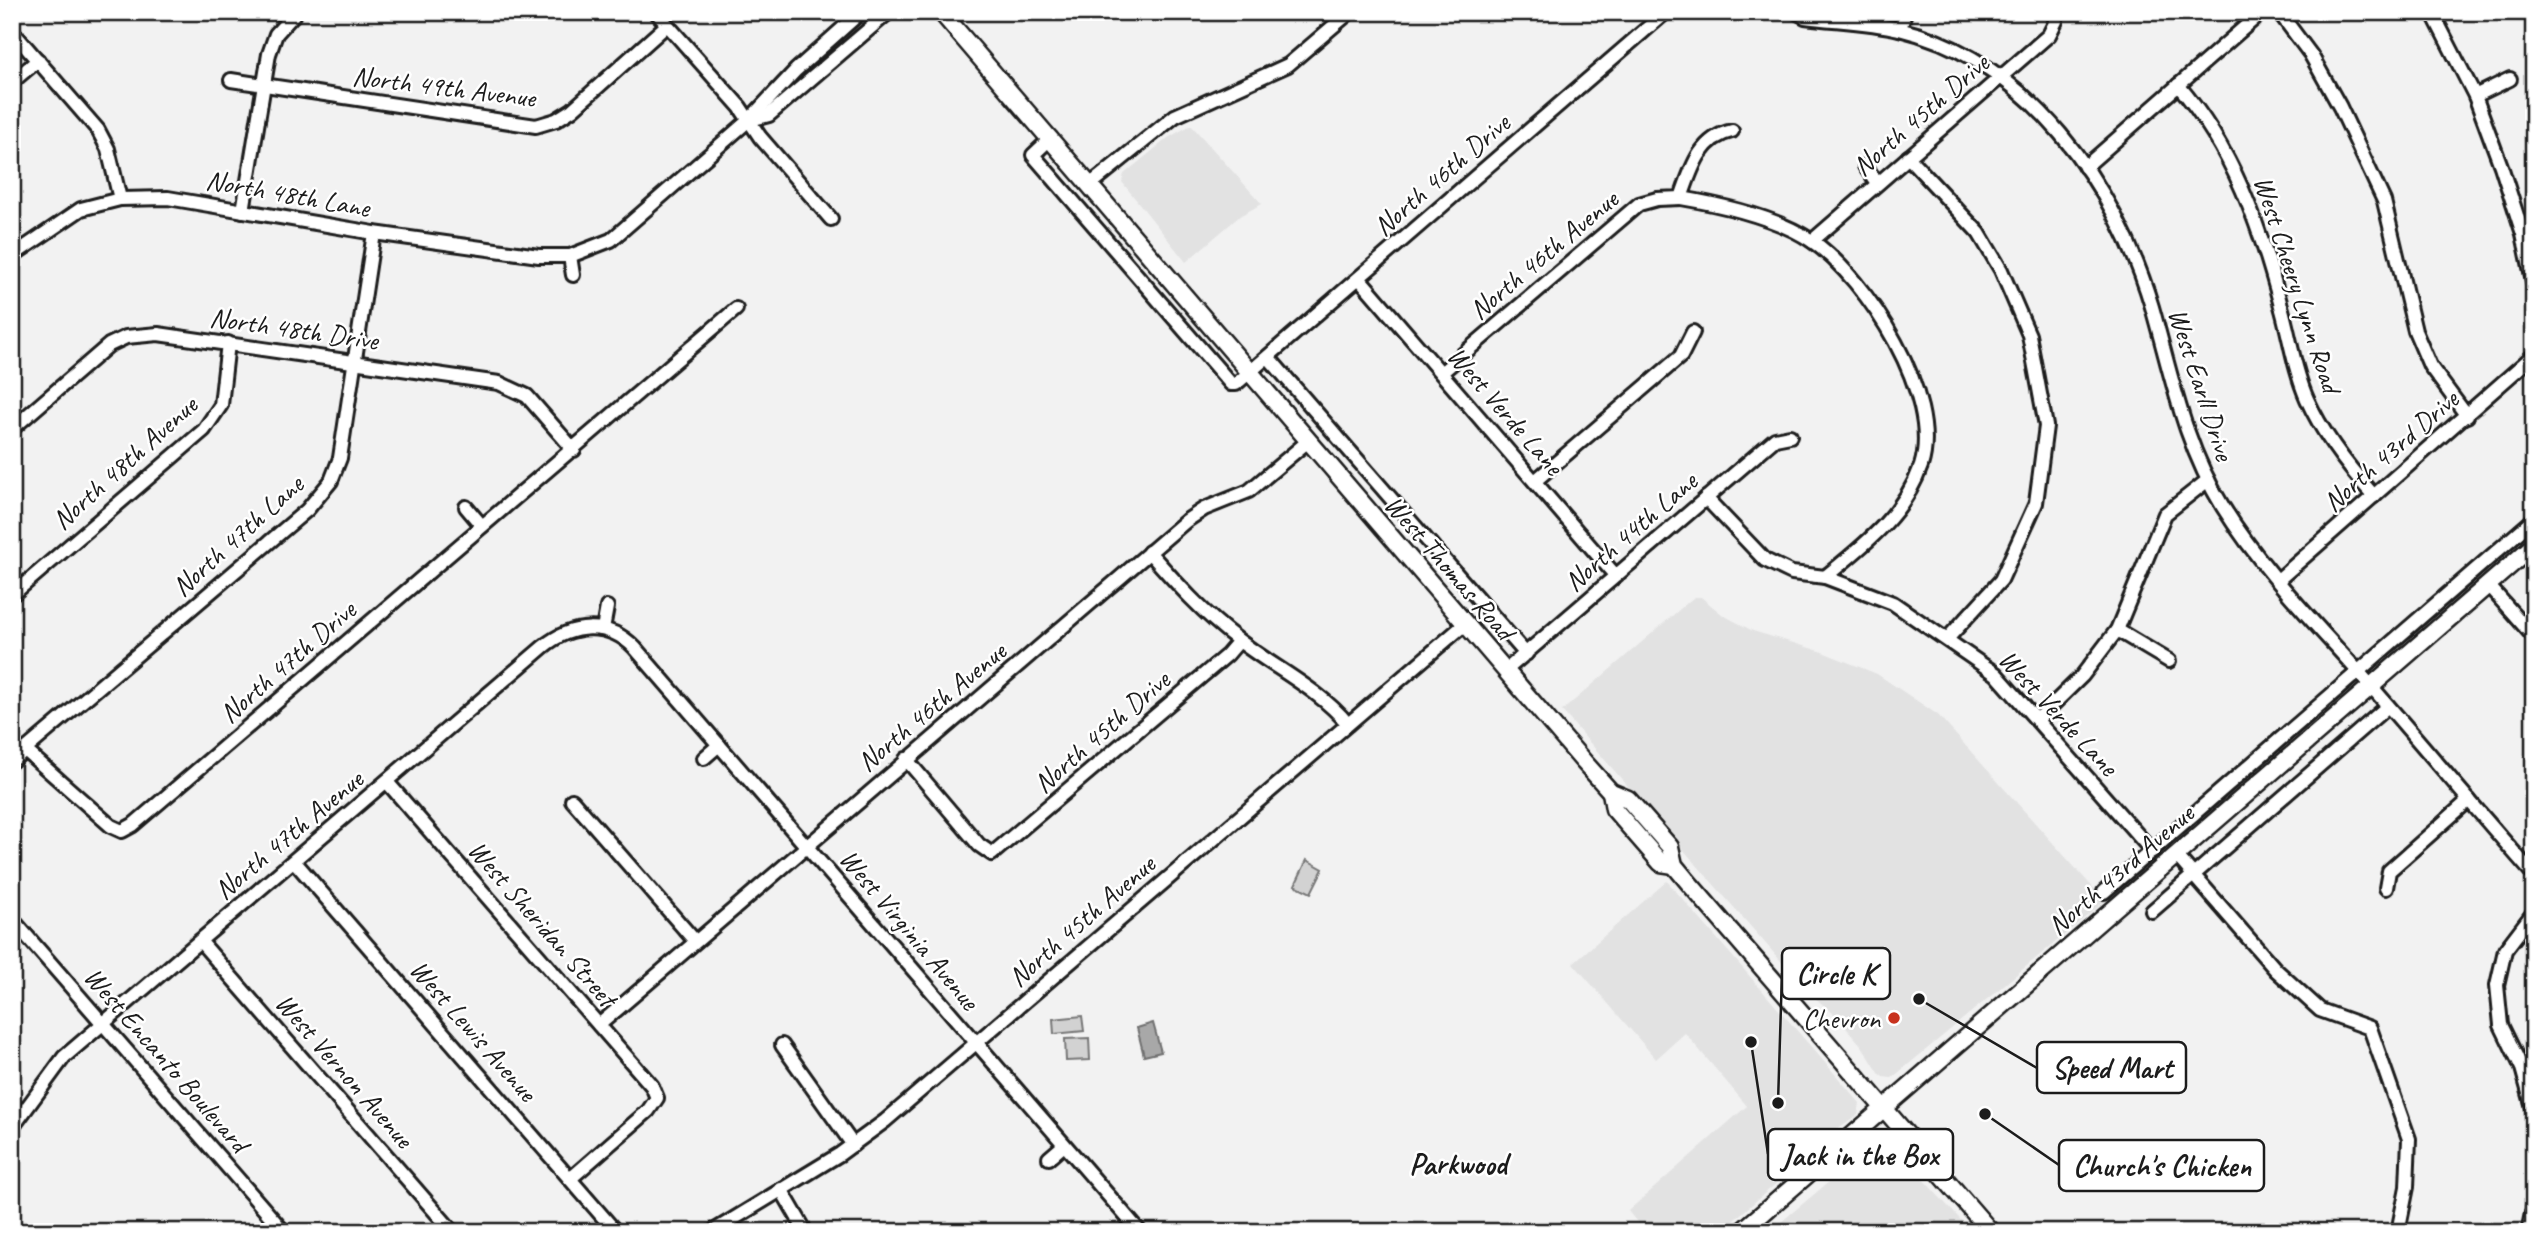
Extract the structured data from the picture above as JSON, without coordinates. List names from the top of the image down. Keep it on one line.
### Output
{"streets":{"main road":["West Thomas Road","North 43rd Avenue"],"street":["North 49th Avenue","North 45th Drive","North 46th Drive","North 48th Lane","North 46th Avenue","West Cheery Lynn Road","North 48th Drive","West Earll Drive","West Verde Lane","North 43rd Drive","North 48th Avenue","North 44th Lane","North 47th Lane","North 47th Drive","North 47th Avenue","North 45th Avenue","West Sheridan Street","West Virginia Avenue","West Lewis Avenue","West Encanto Boulevard","West Vernon Avenue"]},"crossings":[["North 45th Drive","North 46th Avenue"],["North 45th Drive","West Earll Drive"],["North 46th Drive","West Verde Lane"],["North 46th Drive","West Thomas Road"],["North 48th Lane","North 47th Lane"],["North 46th Avenue","West Verde Lane"],["North 46th Avenue","West Thomas Road"],["North 46th Avenue","West Sheridan Street"],["North 46th Avenue","West Virginia Avenue"],["West Cheery Lynn Road","North 43rd Drive"],["North 48th Drive","North 48th Avenue"],["North 48th Drive","North 47th Lane"],["North 48th Drive","North 47th Drive"],["West Earll Drive","North 43rd Drive"],["West Earll Drive","North 43rd Avenue"],["West Verde Lane","North 44th Lane"],["West Verde Lane","North 43rd Avenue"],["North 44th Lane","West Thomas Road"],["North 47th Lane","North 47th Drive"],["West Thomas Road","North 43rd Avenue"],["West Thomas Road","North 45th Avenue"],["North 47th Avenue","West Sheridan Street"],["North 47th Avenue","West Virginia Avenue"],["North 47th Avenue","West Lewis Avenue"],["North 47th Avenue","West Encanto Boulevard"],["North 47th Avenue","West Vernon Avenue"],["North 45th Avenue","West Virginia Avenue"],["West Sheridan Street","West Lewis Avenue"]],"districts":["Parkwood"],"places":["Speed Mart","Chevron","Jack in the Box","Circle K","Church's Chicken"]}
